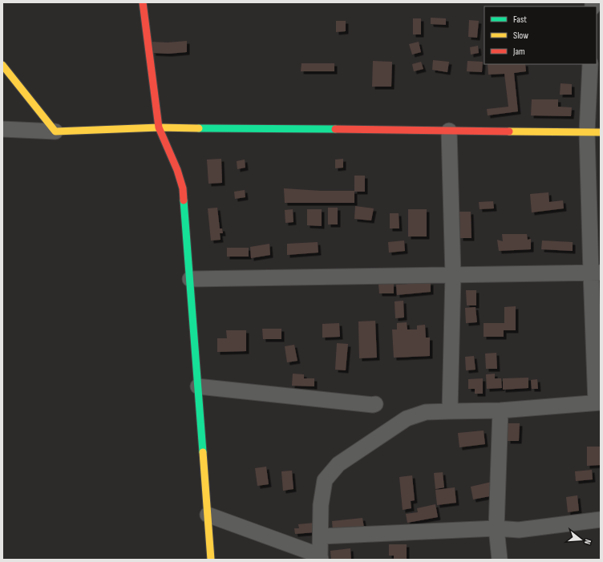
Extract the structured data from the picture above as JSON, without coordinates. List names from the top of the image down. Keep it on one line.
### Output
{"legend":["Fast","Slow","Jam"],"north":"right"}
